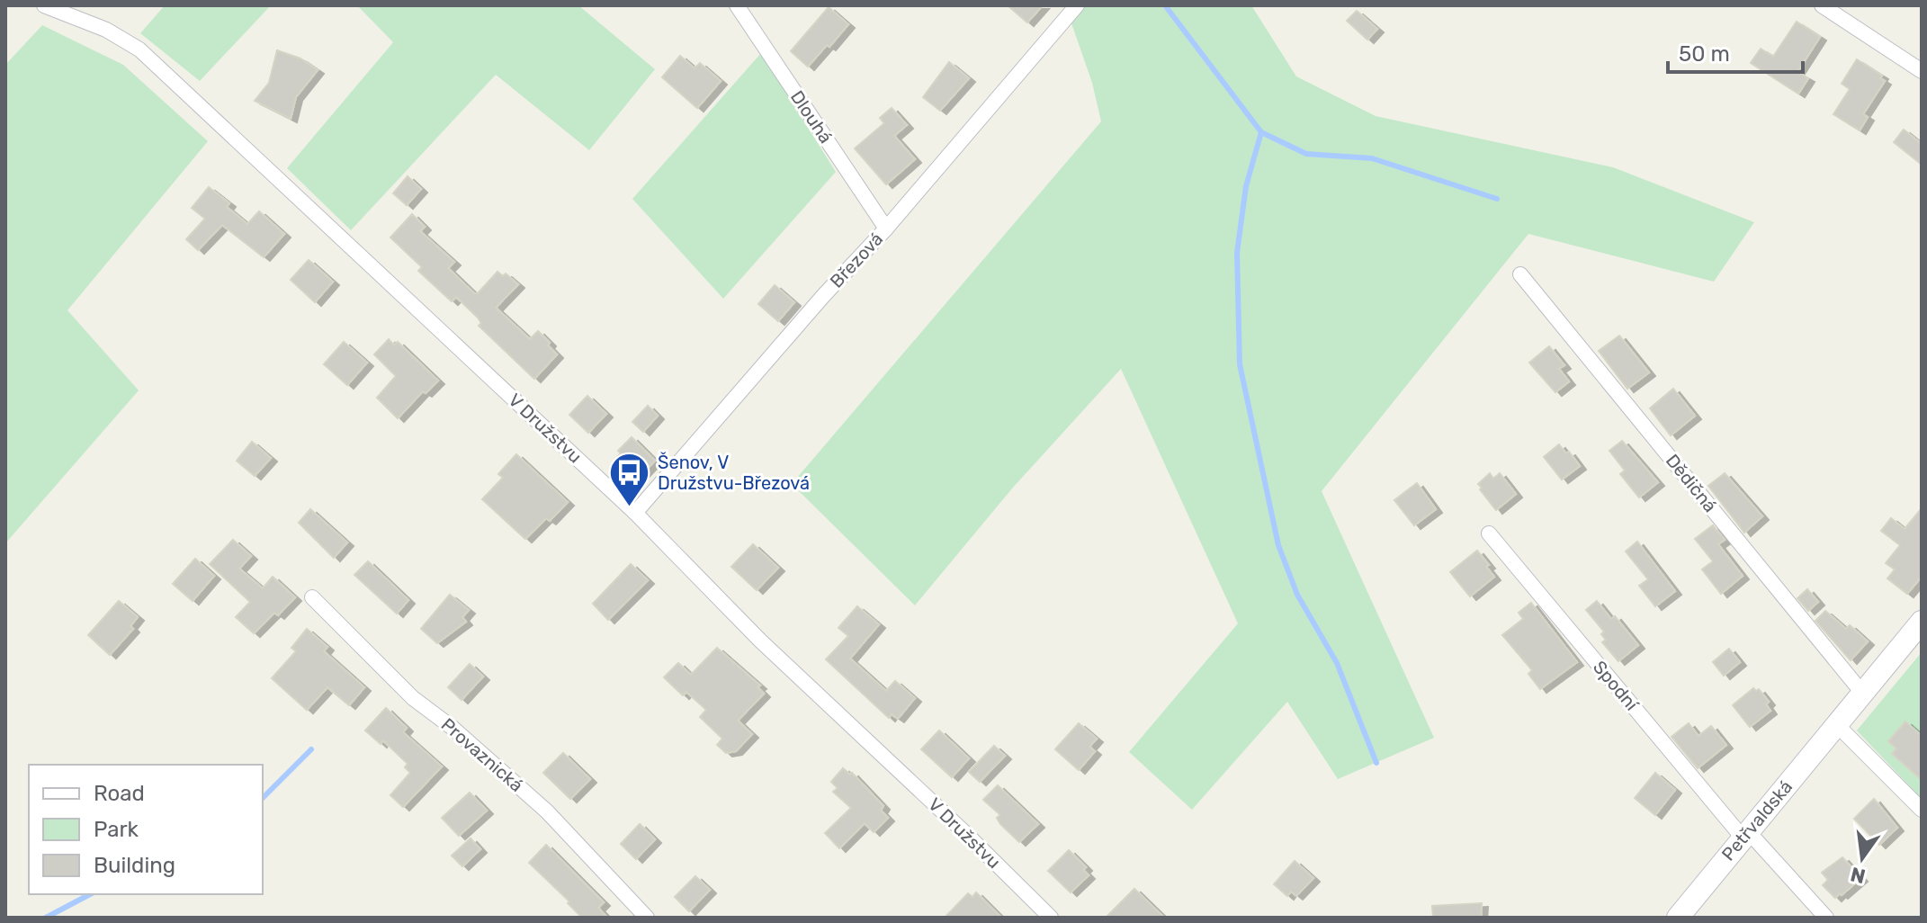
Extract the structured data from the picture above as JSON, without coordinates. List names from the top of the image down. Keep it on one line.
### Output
{"streets":{"main road":["Petřvaldská"],"street":["Dlouhá","Březová","V Družstvu","Dědičná","Spodní","Provaznická"]},"crossings":[["Dlouhá","Březová"],["Březová","V Družstvu"],["Dědičná","Petřvaldská"],["Spodní","Petřvaldská"]],"places":{"bus stop":["Šenov, V Družstvu-Březová"]},"legend":["Road","Park","Building"],"scale_bar":"50 m","north":"bottom"}
